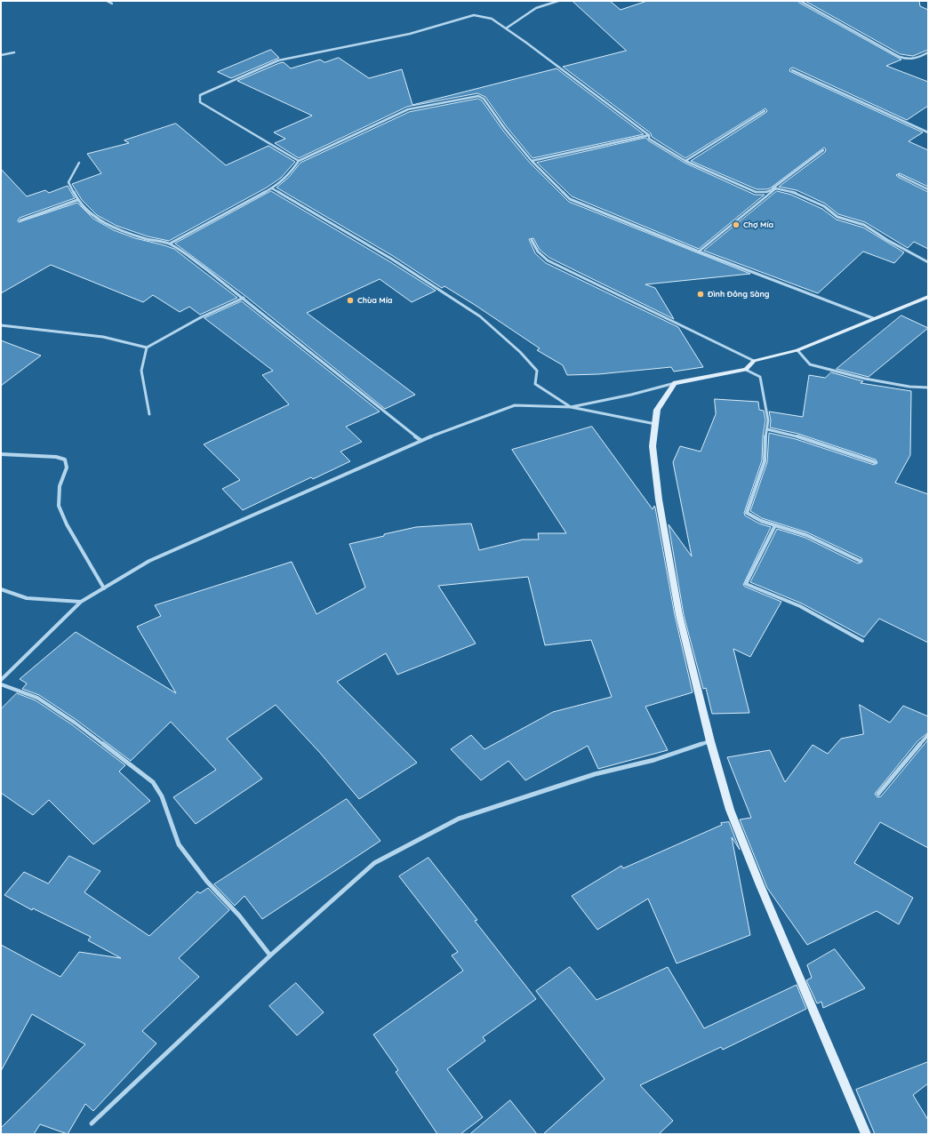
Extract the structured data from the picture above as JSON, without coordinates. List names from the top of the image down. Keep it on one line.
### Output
{"places":["Chợ Mía","Đình Đông Sàng","Chùa Mía"]}
